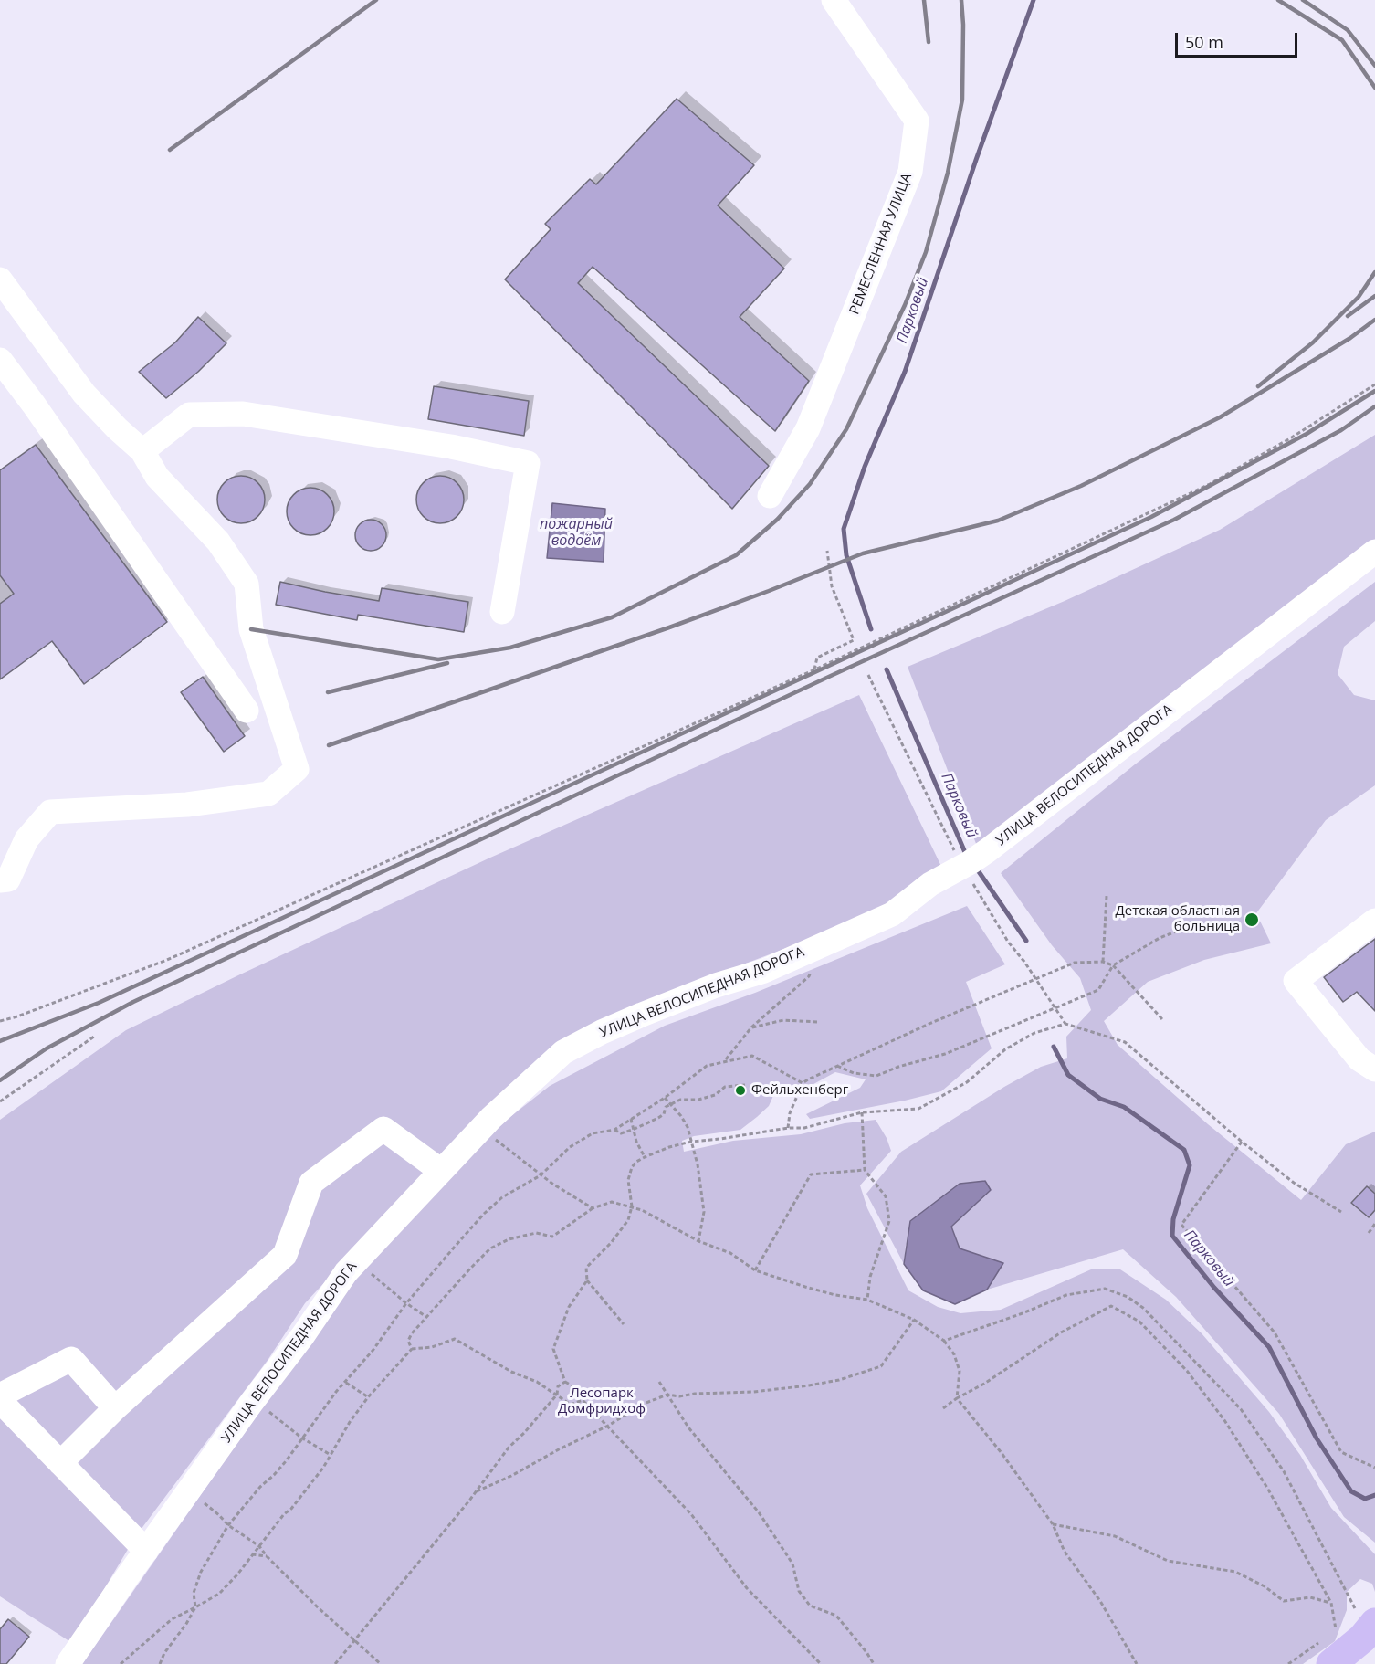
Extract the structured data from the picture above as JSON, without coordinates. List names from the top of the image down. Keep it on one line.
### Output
{"streets":{"street":["РЕМЕСЛЕННАЯ УЛИЦА","УЛИЦА ВЕЛОСИПЕДНАЯ ДОРОГА"]},"water":["Парковый","пожарный водоём"],"parks":["Лесопарк Домфридхоф"],"places":["Детская областная больница","Фейльхенберг"],"scale_bar":"50 m"}
